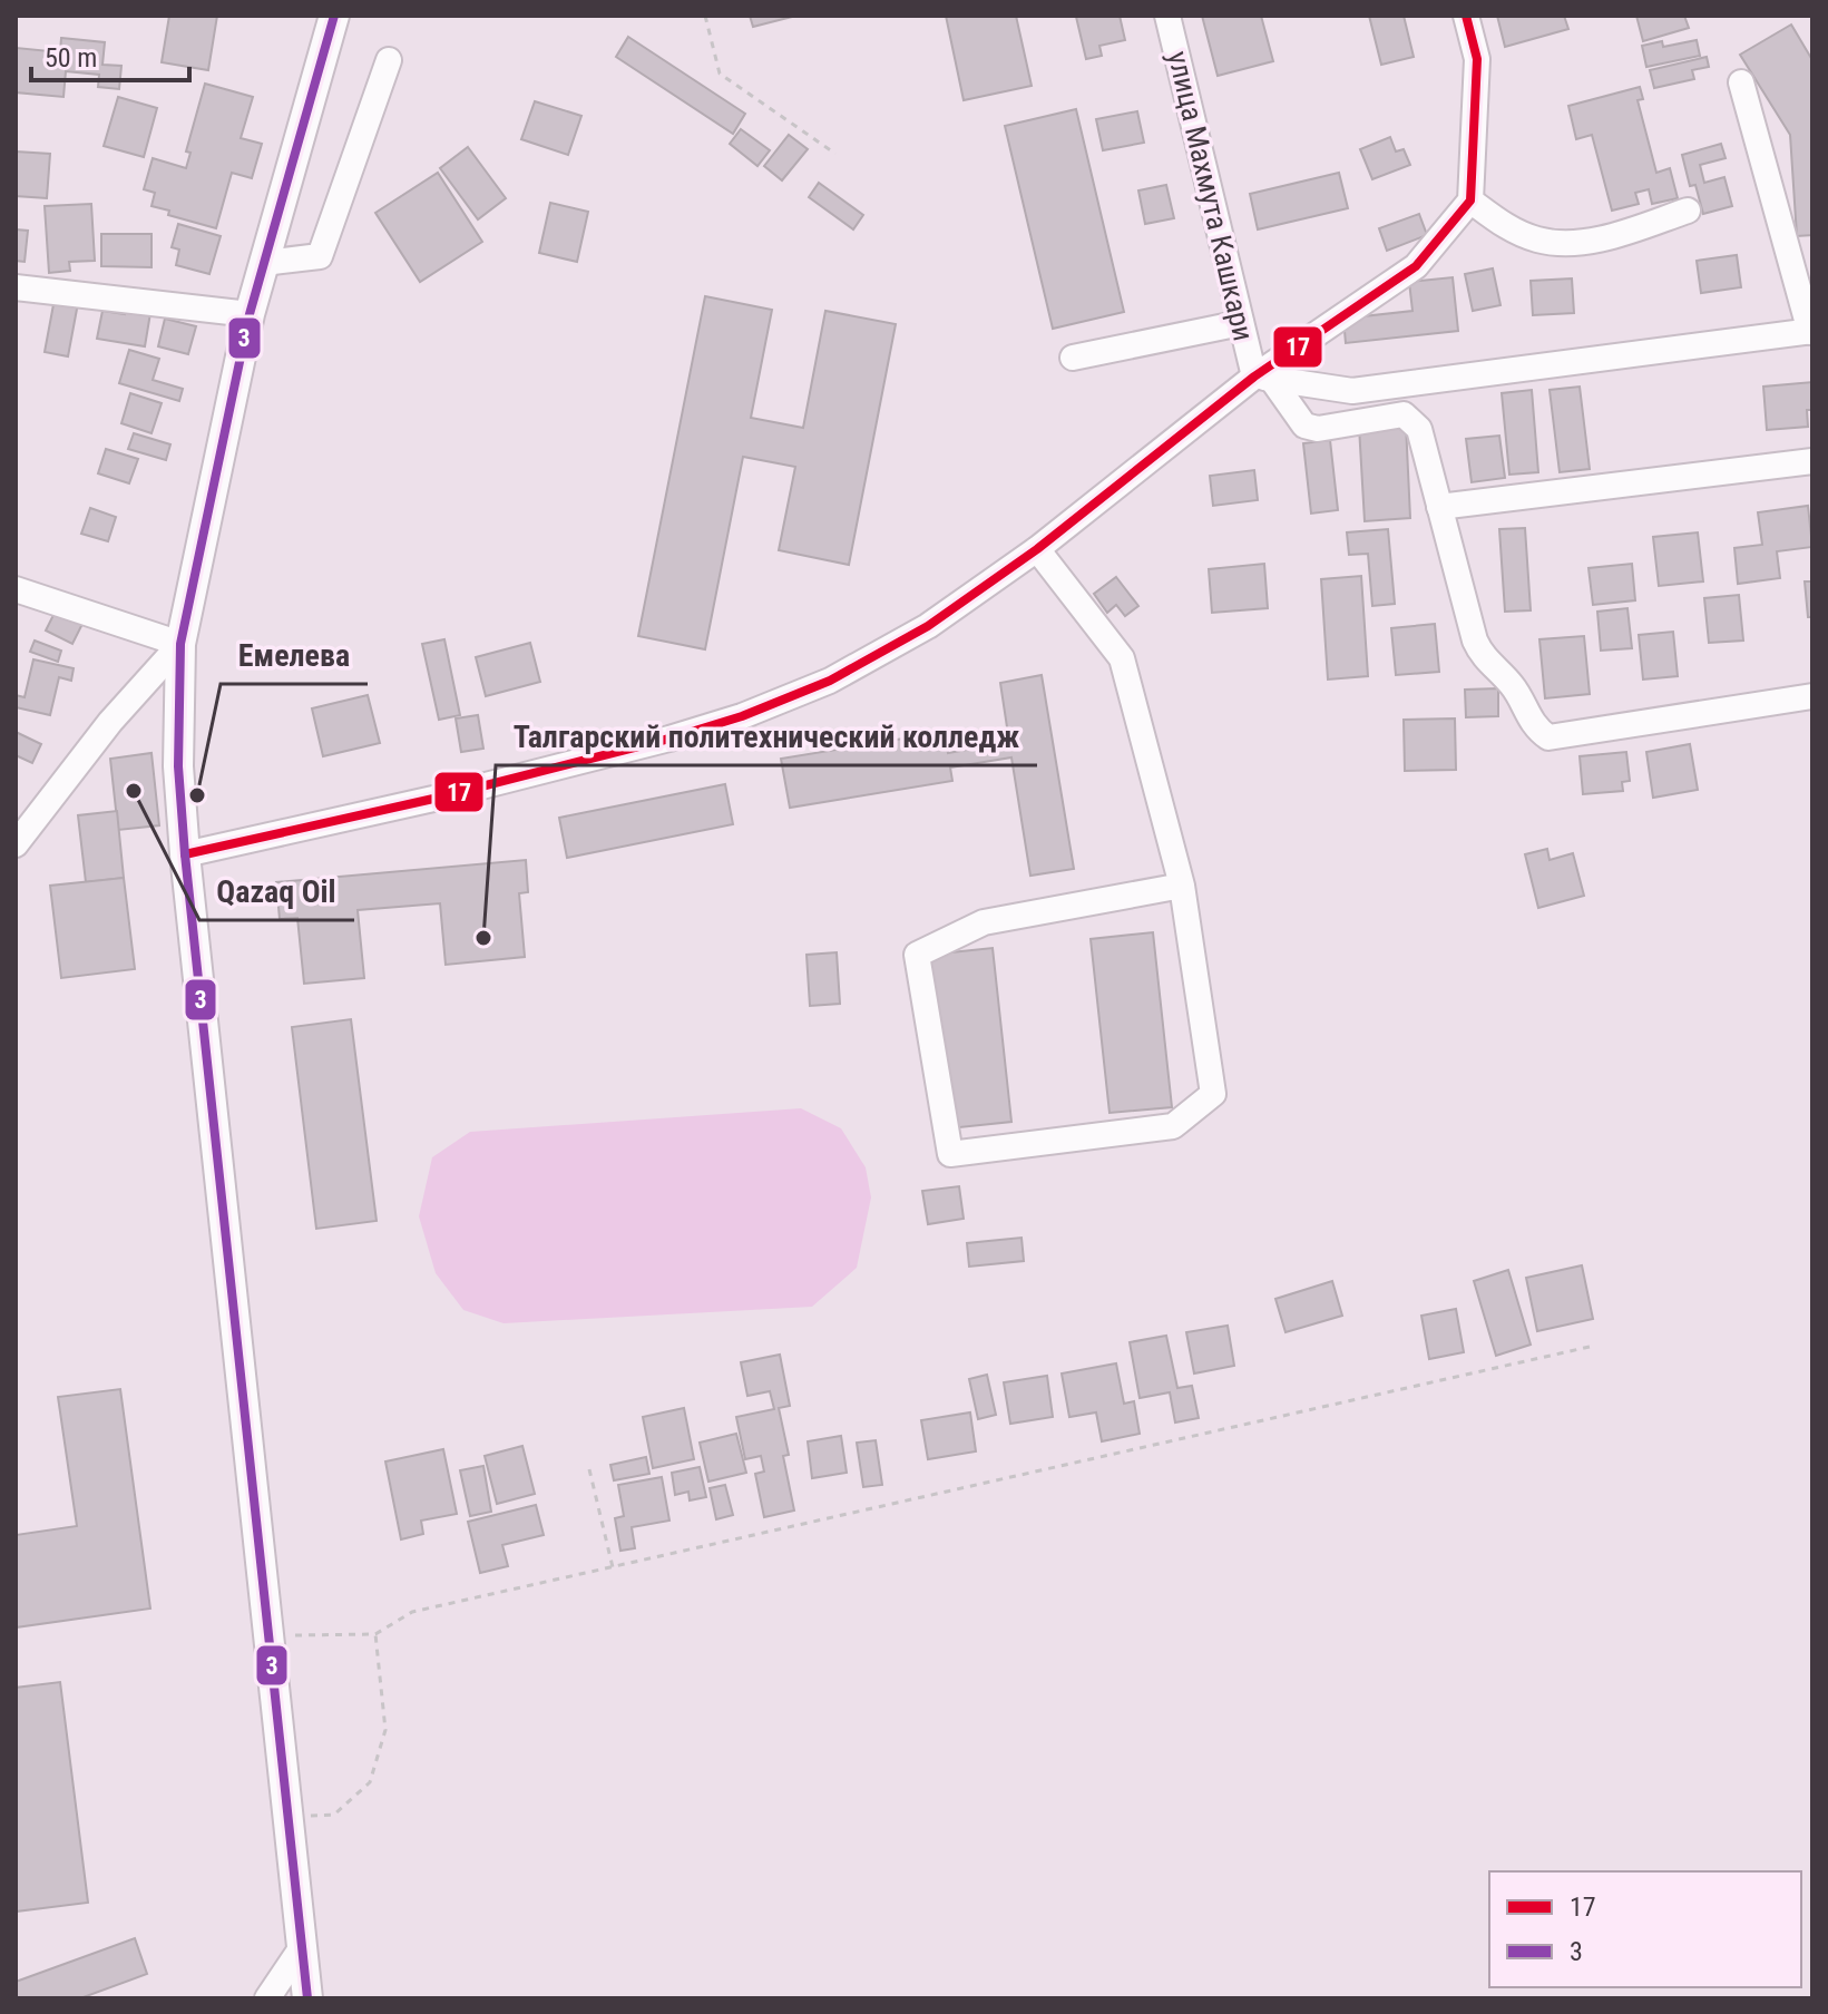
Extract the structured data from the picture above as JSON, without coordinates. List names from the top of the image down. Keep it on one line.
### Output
{"streets":{"street":["улица Махмута Кашкари"]},"places":["Qazaq Oil","Емелева","Талгарский политехнический колледж"],"lines":["transit line 17","transit line 3"],"legend":["17","3"],"scale_bar":"50 m"}
